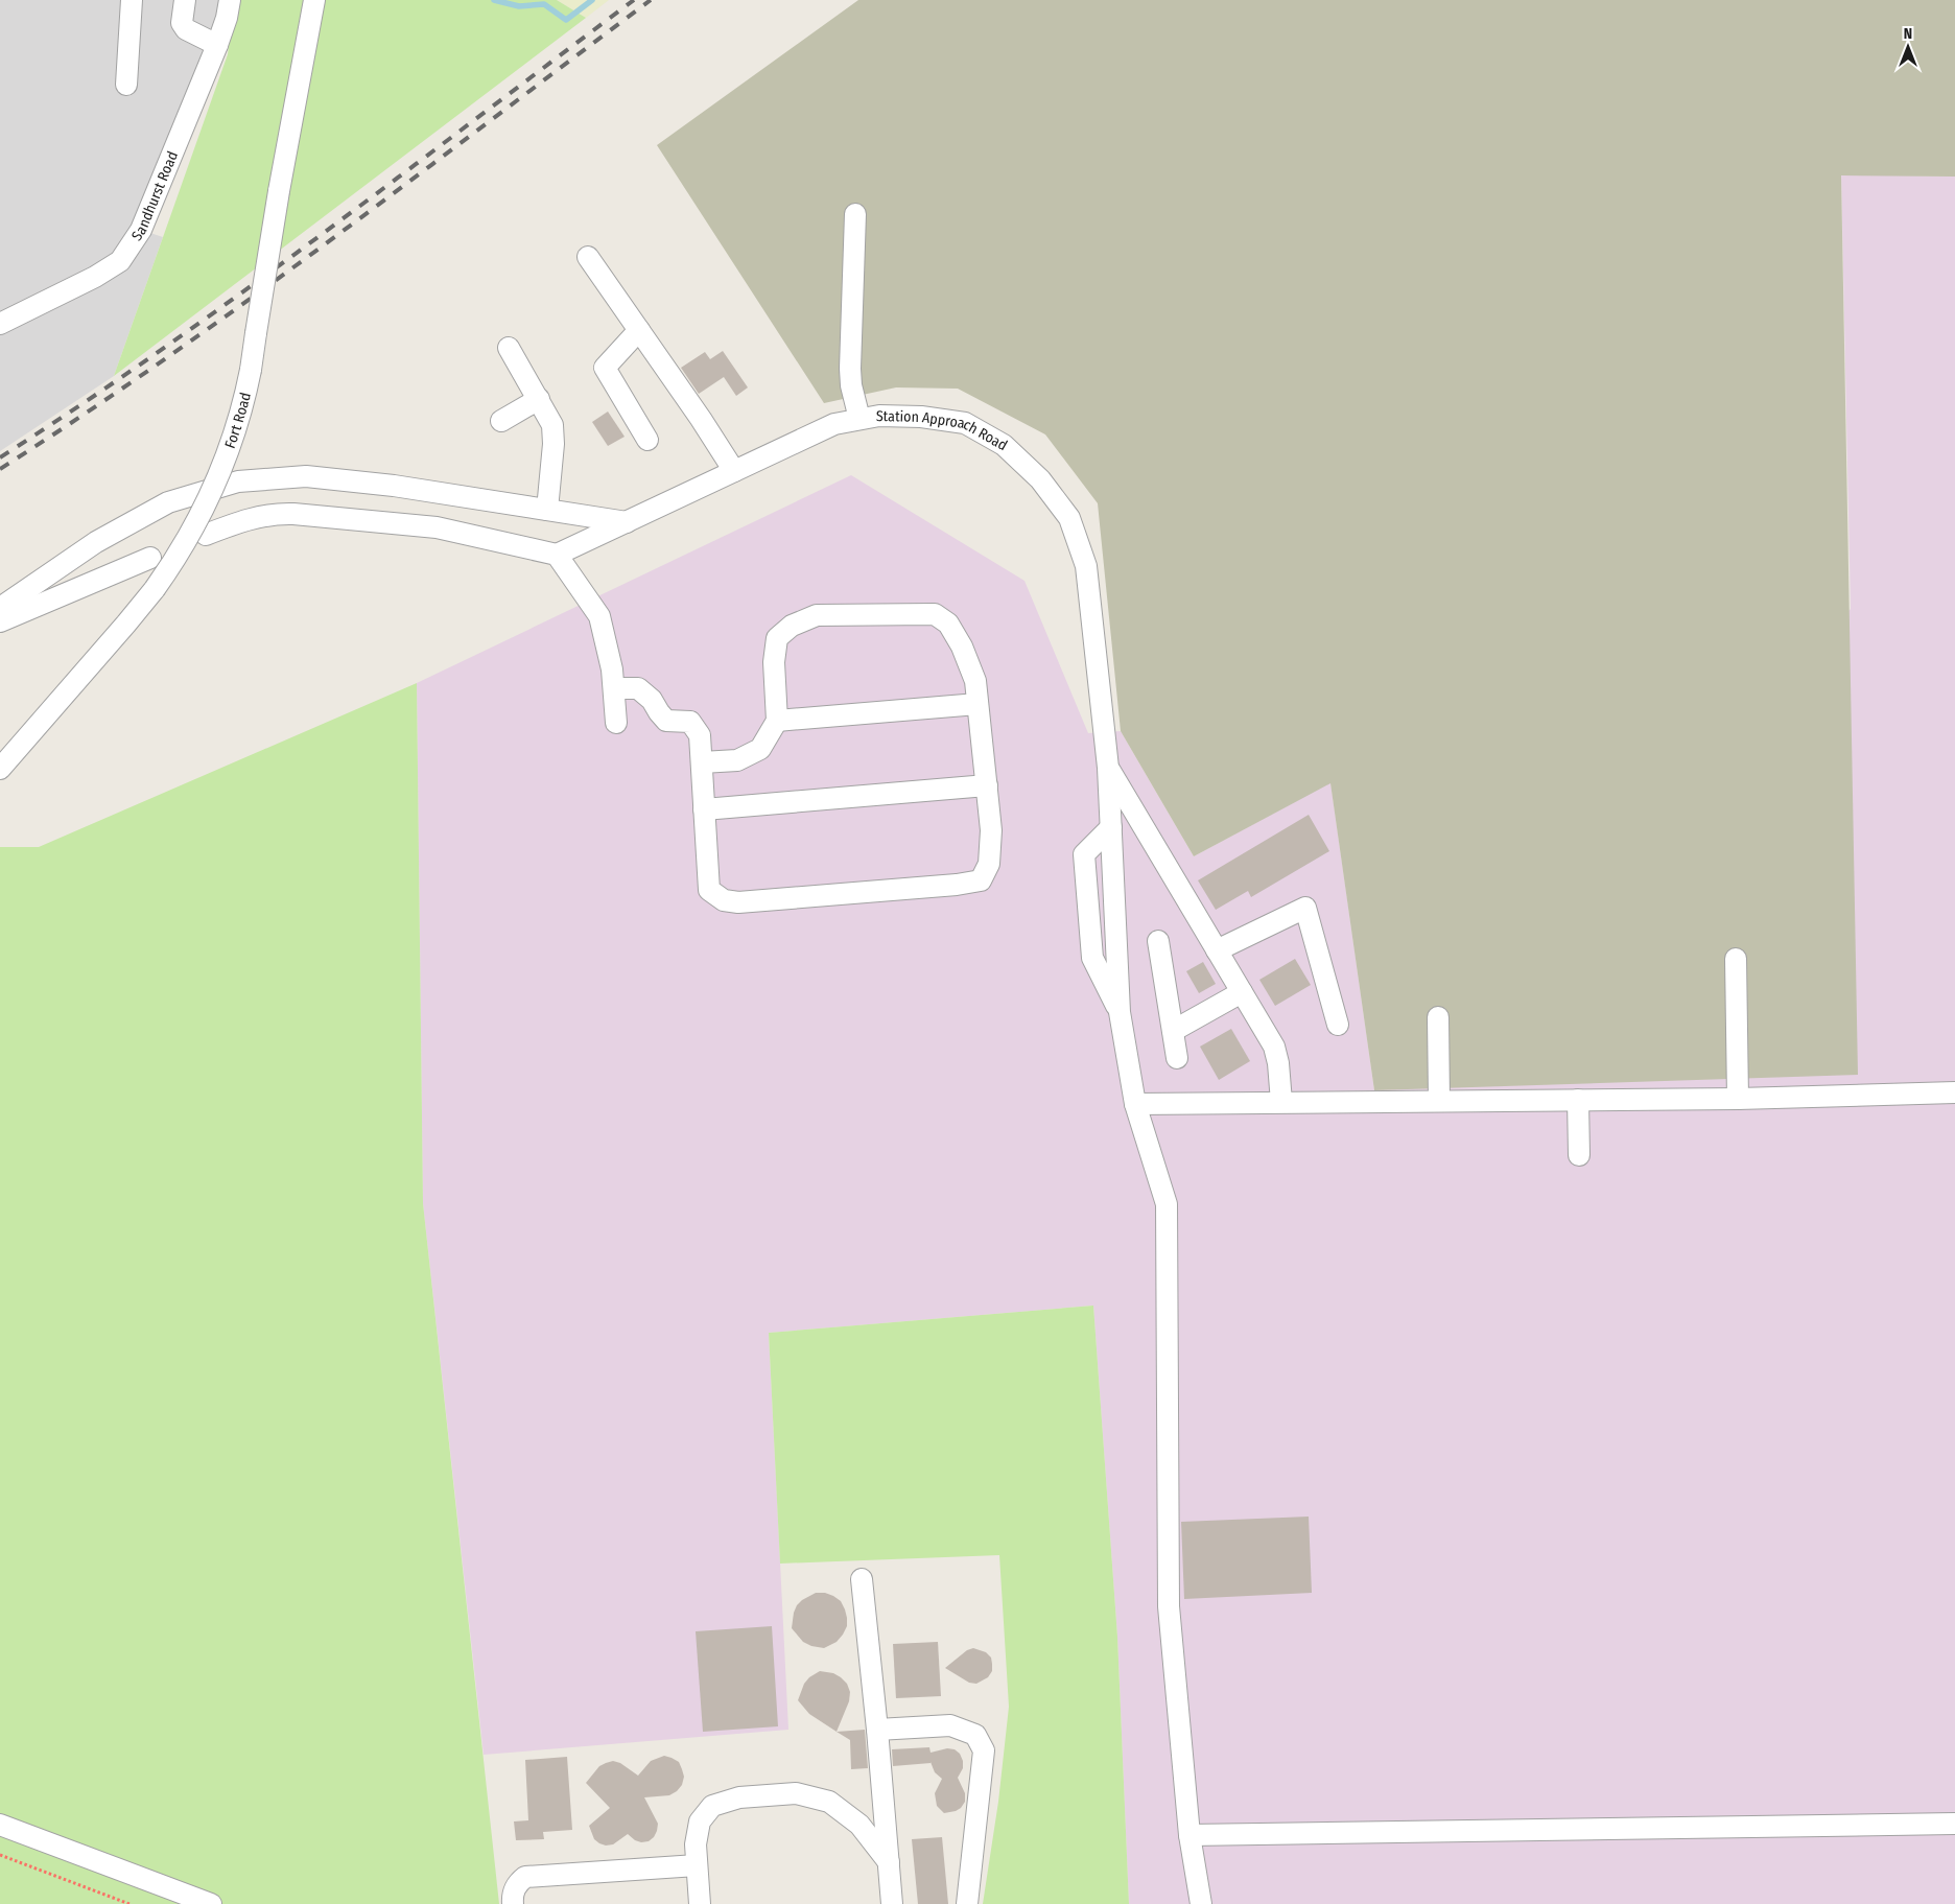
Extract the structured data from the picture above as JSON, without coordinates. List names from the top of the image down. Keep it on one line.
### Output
{"streets":{"street":["Sandhurst Road","Fort Road","Station Approach Road"]},"north":"top"}
